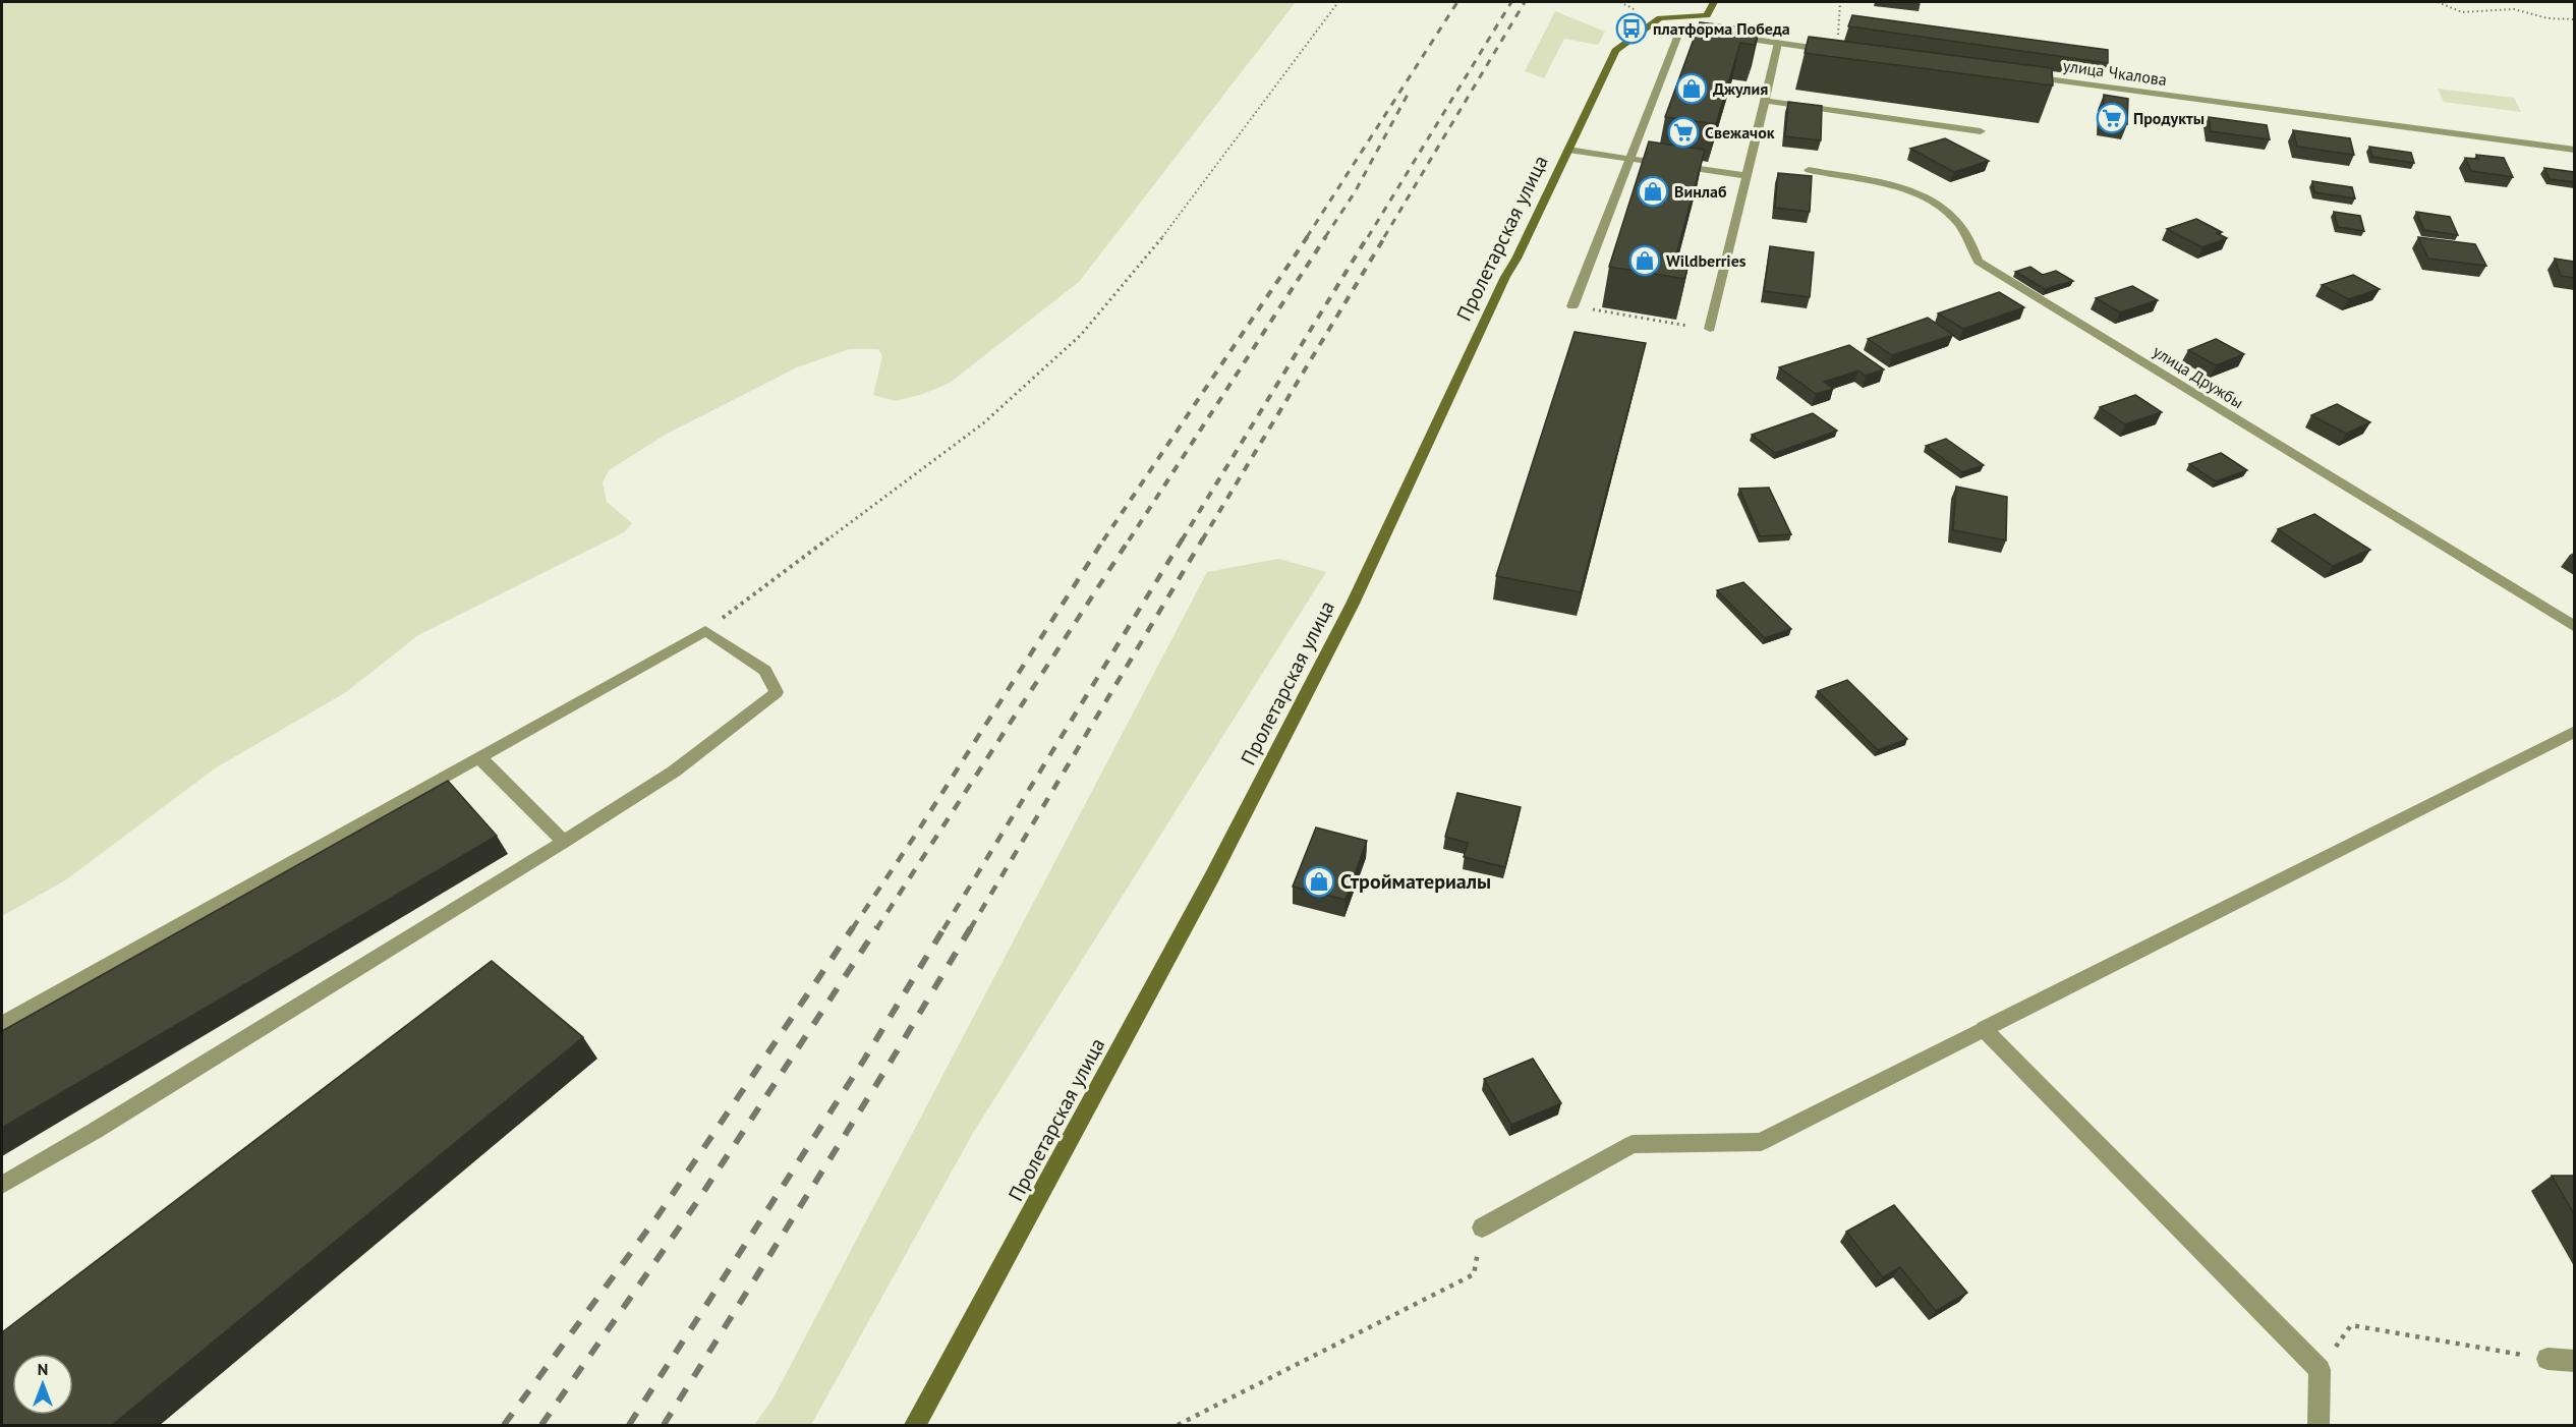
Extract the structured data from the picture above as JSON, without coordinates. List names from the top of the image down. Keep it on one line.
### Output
{"streets":{"main road":["Пролетарская улица"],"street":["улица Чкалова","улица Дружбы"]},"places":{"bus stop":["платформа Победа"],"shop":["Джулия","Винлаб","Wildberries","Стройматериалы"],"supermarket":["Продукты","Свежачок"]},"north":"top"}
